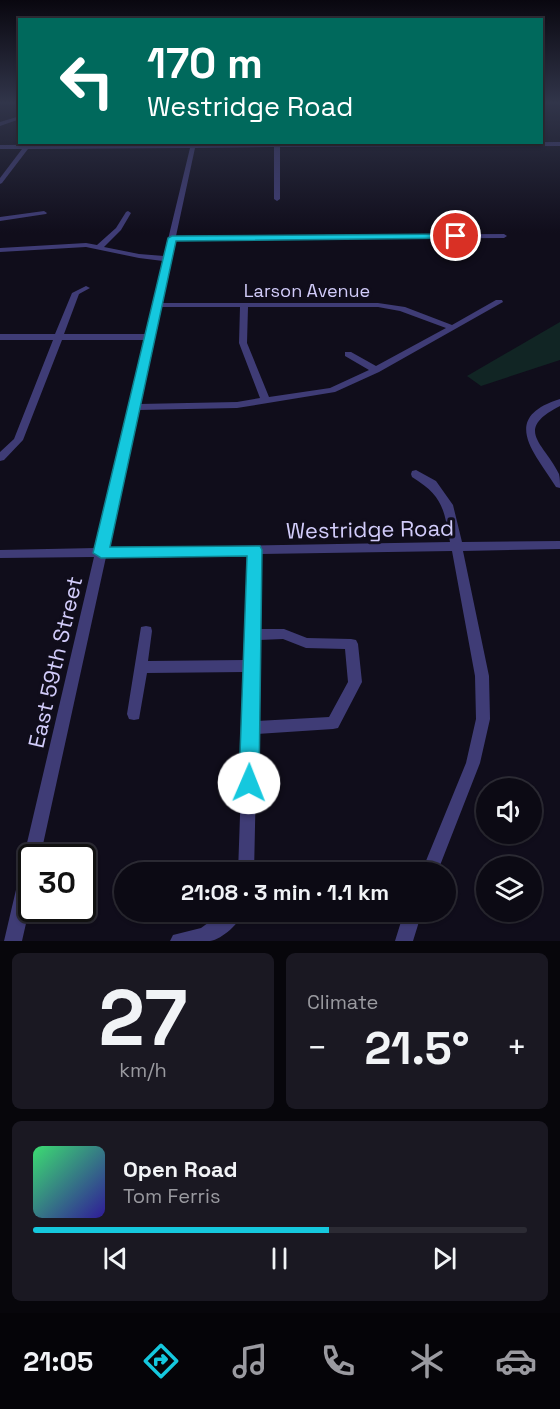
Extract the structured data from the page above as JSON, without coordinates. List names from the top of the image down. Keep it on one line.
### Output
{"streets":{"street":["Larson Avenue","Westridge Road","East 59th Street"]},"crossings":[["Larson Avenue","East 59th Street"],["Westridge Road","East 59th Street"]],"page":{"turn":["170 m","Westridge Road"],"limit":"30","trip":"21:08 · 3 min · 1.1 km","tile":[["27","km/h"],"Climate"],"heat":["−","21.5°","+"],"song":["Open Road","Tom Ferris"],"tabs":"21:05"}}
